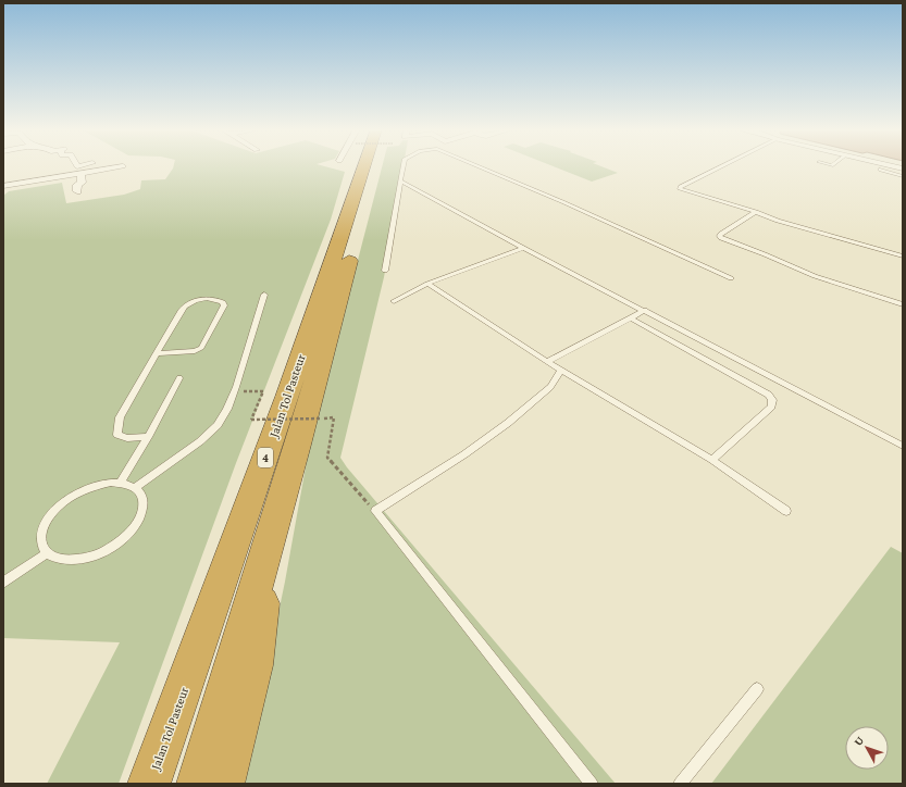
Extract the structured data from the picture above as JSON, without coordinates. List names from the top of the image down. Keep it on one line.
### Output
{"streets":{"highway":["Jalan Tol Pasteur","4"]},"north":"top left"}
